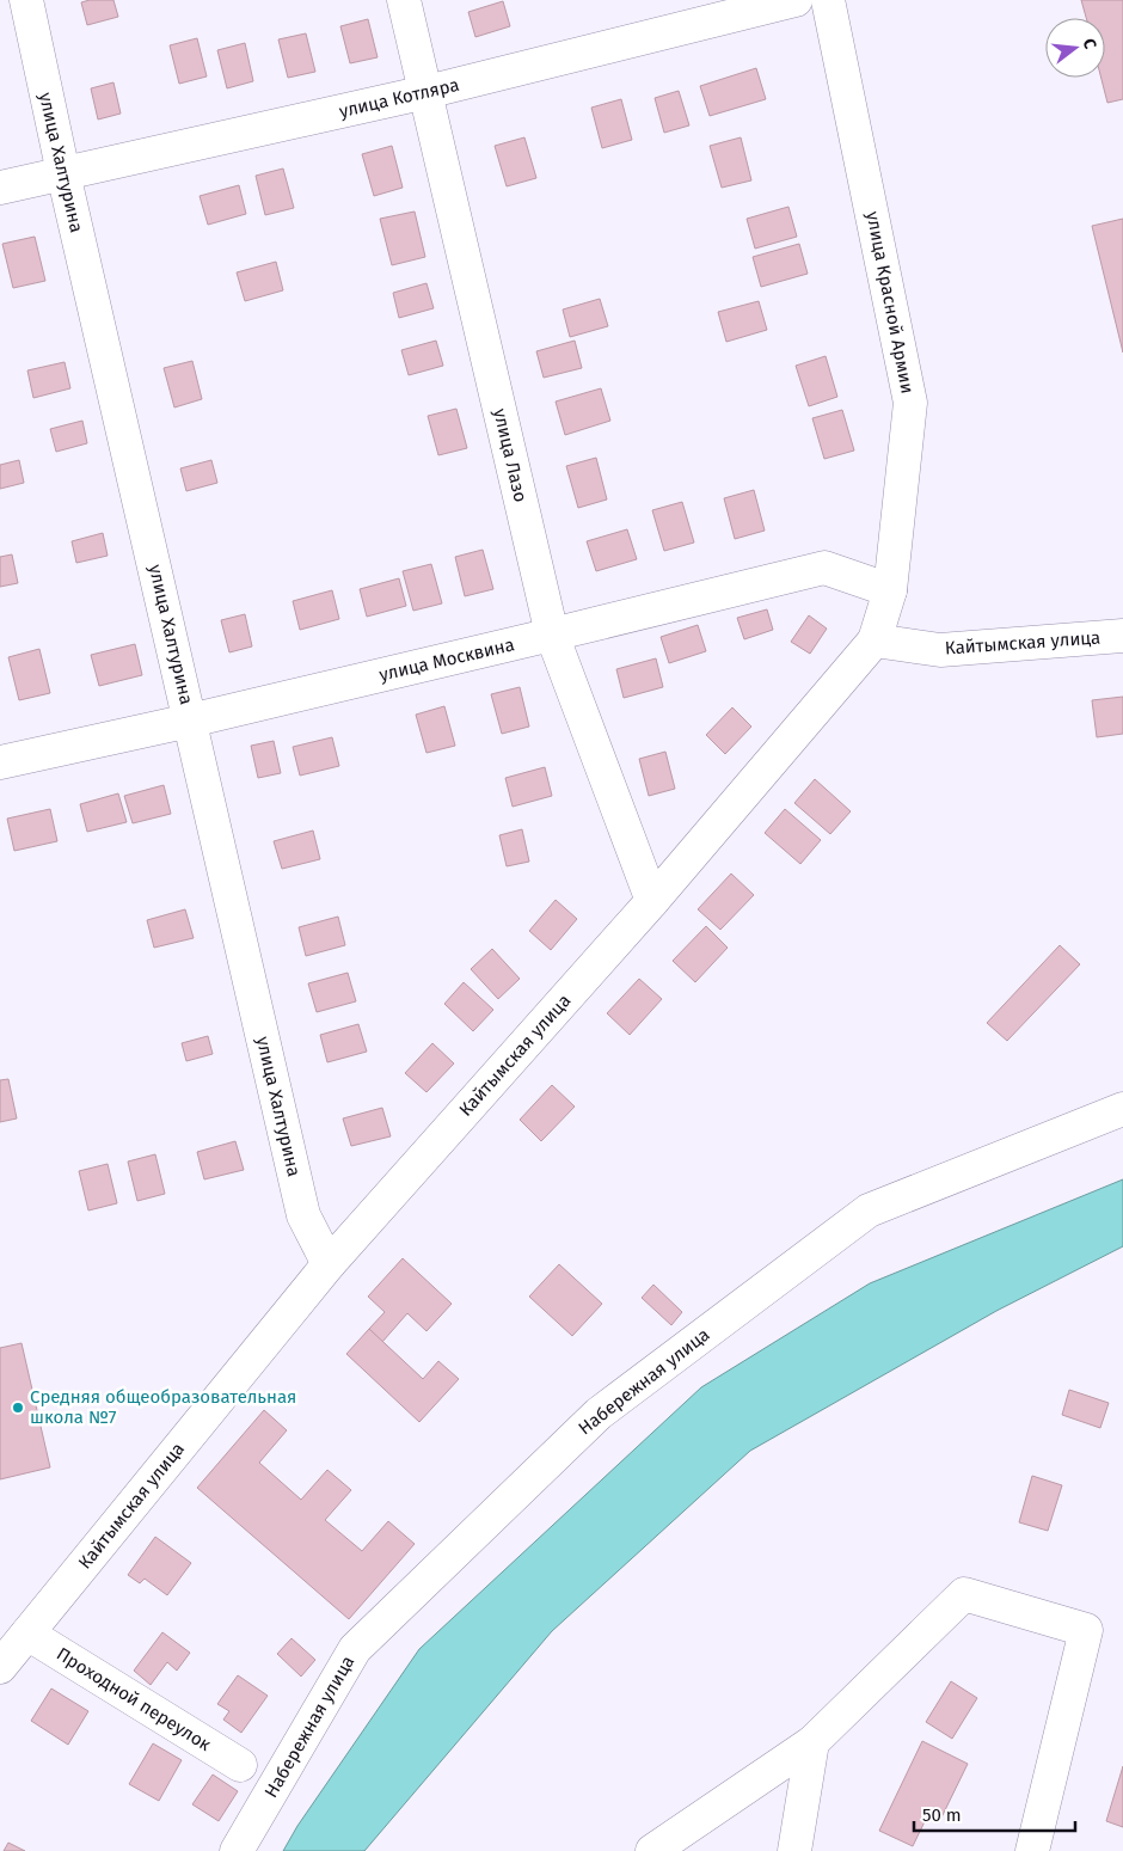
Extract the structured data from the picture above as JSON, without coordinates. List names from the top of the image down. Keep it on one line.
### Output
{"streets":{"street":["улица Котляра","улица Халтурина","улица Красной Армии","улица Лазо","Кайтымская улица","улица Москвина","Набережная улица","Проходной переулок"]},"crossings":[["улица Котляра","улица Халтурина"],["улица Котляра","улица Лазо"],["улица Халтурина","Кайтымская улица"],["улица Халтурина","улица Москвина"],["улица Красной Армии","Кайтымская улица"],["улица Красной Армии","улица Москвина"],["улица Лазо","Кайтымская улица"],["улица Лазо","улица Москвина"],["Кайтымская улица","Проходной переулок"]],"places":["Средняя общеобразовательная школа №7"],"scale_bar":"50 m","north":"right"}
